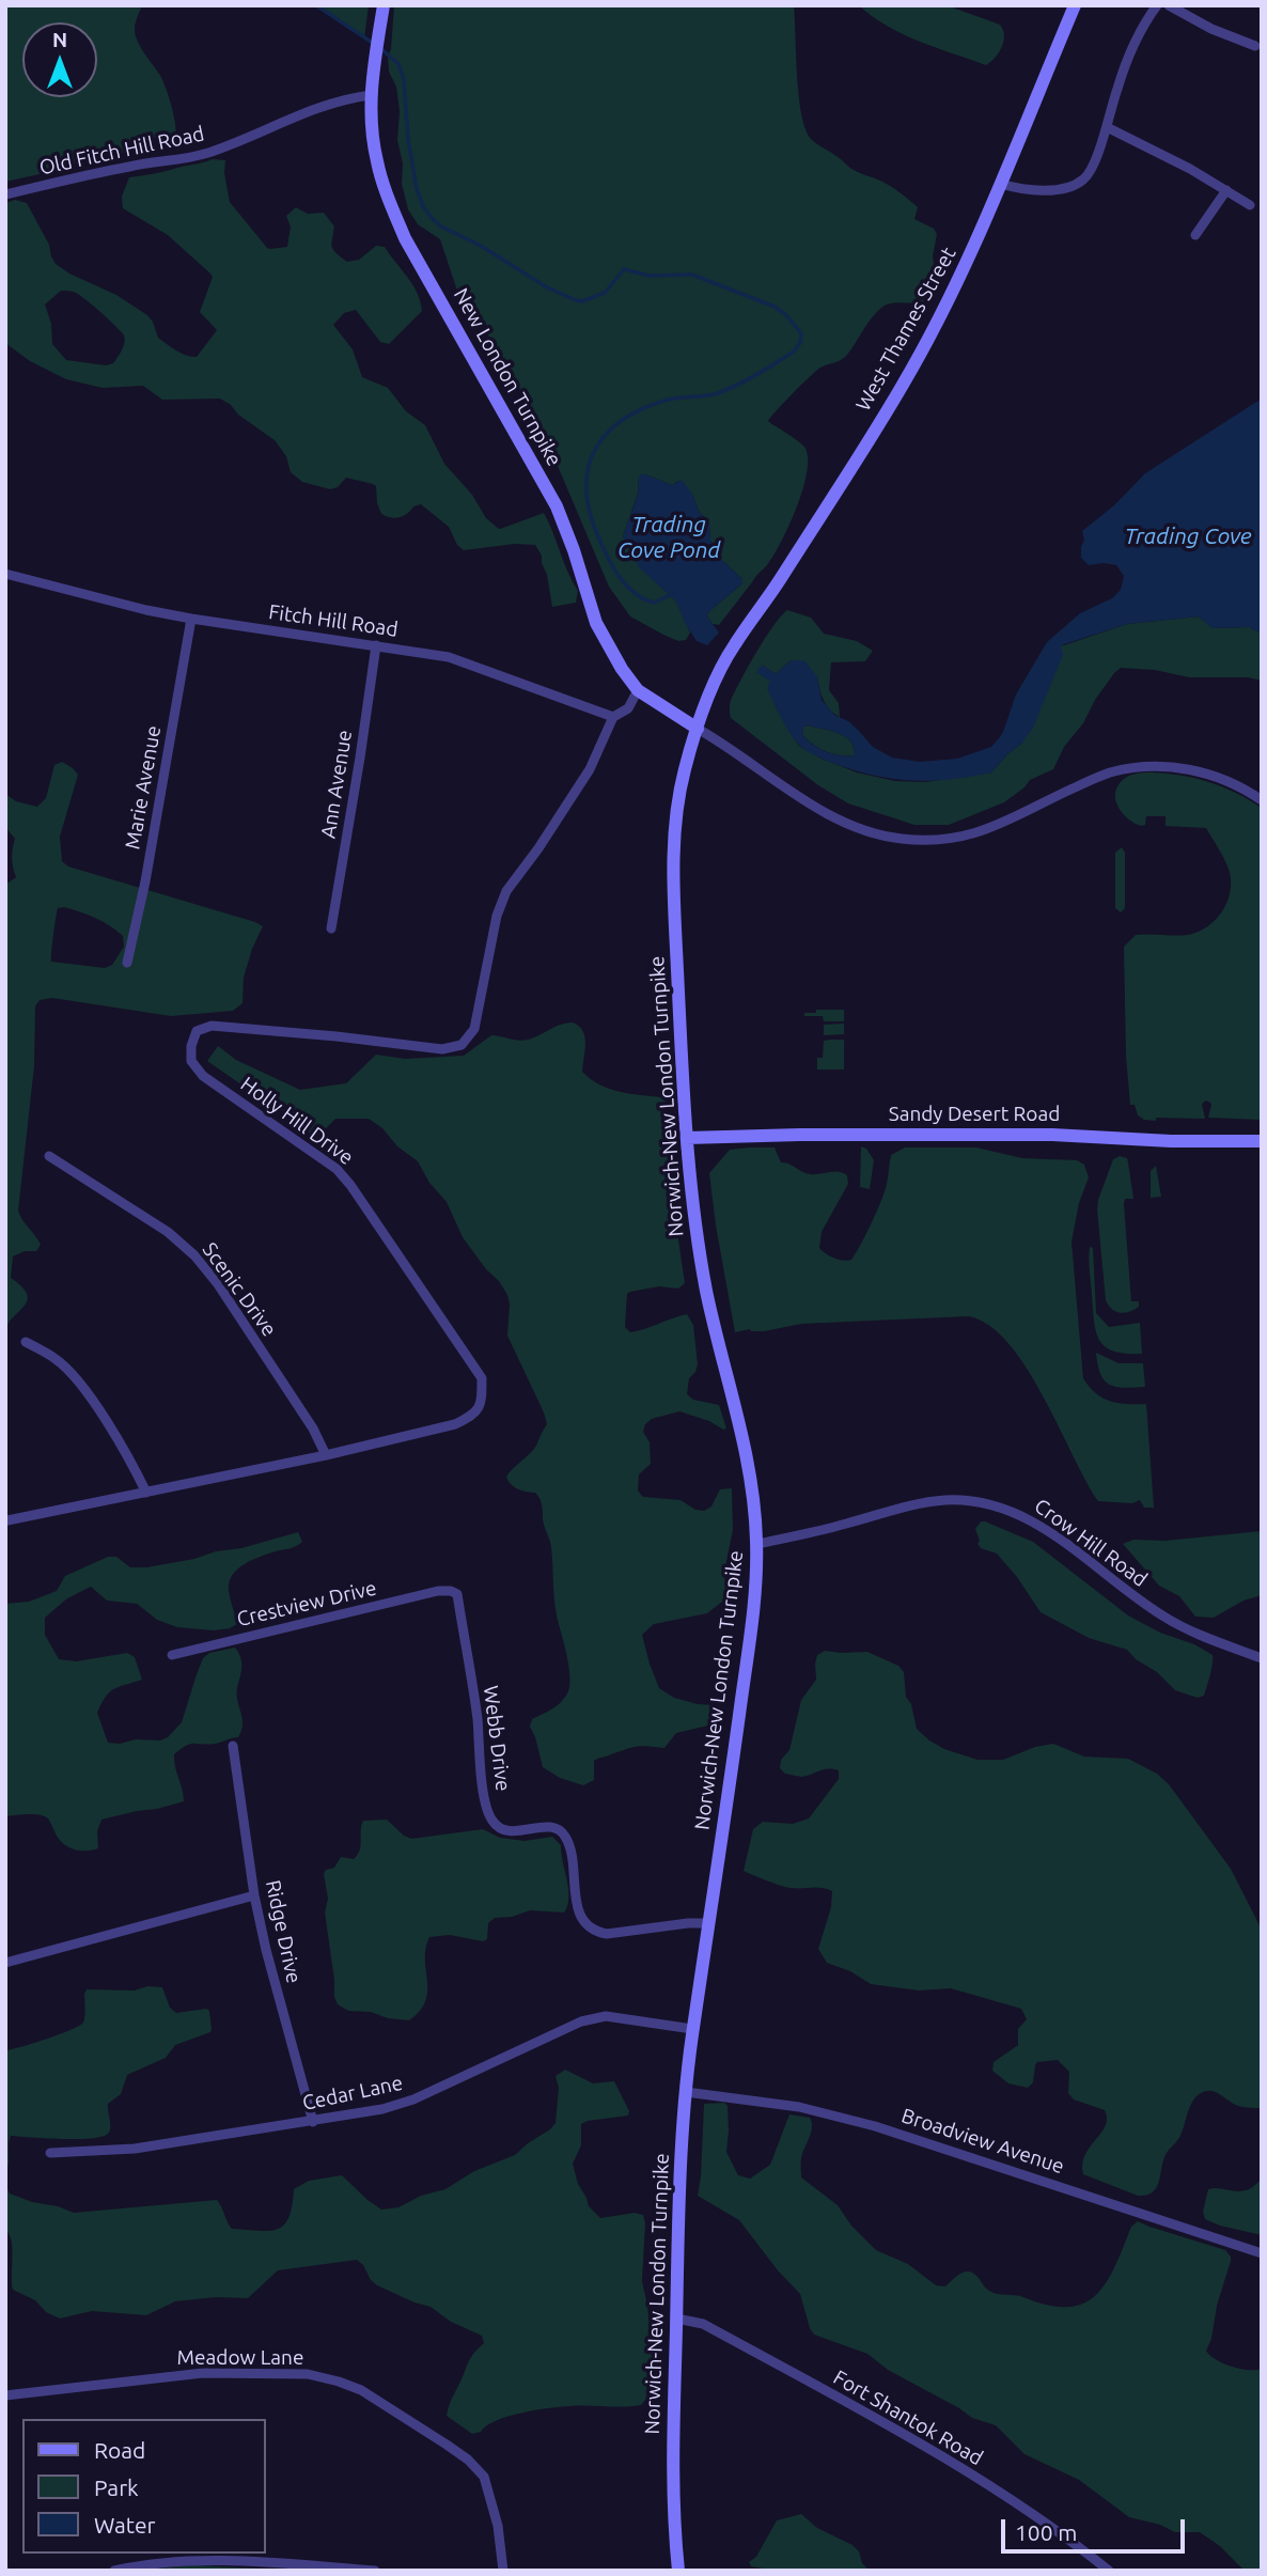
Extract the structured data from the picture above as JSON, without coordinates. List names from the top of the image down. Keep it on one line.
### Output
{"streets":{"main road":["West Thames Street","New London Turnpike","Norwich-New London Turnpike","Sandy Desert Road"],"street":["Old Fitch Hill Road","Fitch Hill Road","Ann Avenue","Marie Avenue","Holly Hill Drive","Scenic Drive","Crow Hill Road","Crestview Drive","Webb Drive","Ridge Drive","Cedar Lane","Broadview Avenue","Meadow Lane","Fort Shantok Road"]},"crossings":[["Old Fitch Hill Road","New London Turnpike"],["West Thames Street","Norwich-New London Turnpike"],["New London Turnpike","Norwich-New London Turnpike"],["Fitch Hill Road","Ann Avenue"],["Fitch Hill Road","Marie Avenue"],["Fitch Hill Road","Holly Hill Drive"],["Norwich-New London Turnpike","Sandy Desert Road"],["Norwich-New London Turnpike","Crow Hill Road"],["Norwich-New London Turnpike","Webb Drive"],["Norwich-New London Turnpike","Cedar Lane"],["Norwich-New London Turnpike","Broadview Avenue"],["Norwich-New London Turnpike","Fort Shantok Road"],["Holly Hill Drive","Scenic Drive"],["Crestview Drive","Webb Drive"],["Ridge Drive","Cedar Lane"]],"water":["Trading Cove Pond","Trading Cove"],"legend":["Road","Park","Water"],"scale_bar":"100 m","north":"top"}
